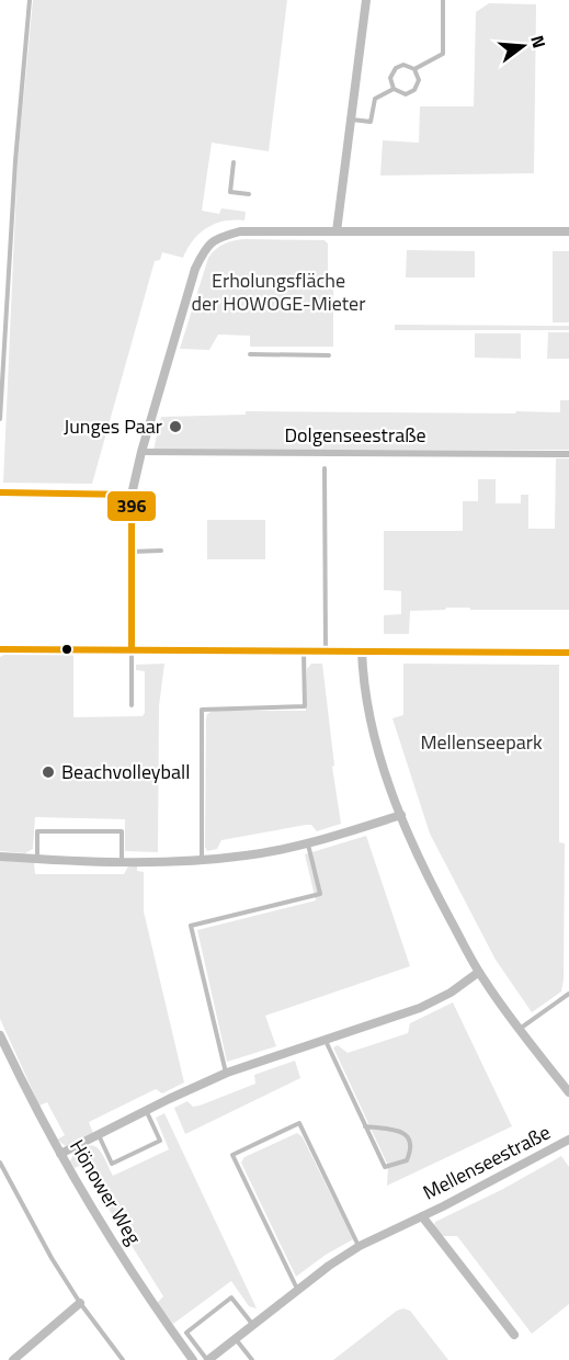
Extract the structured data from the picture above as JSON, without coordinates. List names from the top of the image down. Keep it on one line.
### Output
{"streets":{"street":["Dolgenseestraße","Mellenseestraße","Hönower Weg"]},"parks":["Erholungsfläche der HOWOGE-Mieter","Mellenseepark"],"places":["Junges Paar","Beachvolleyball"],"lines":["transit line 396"],"north":"right"}
